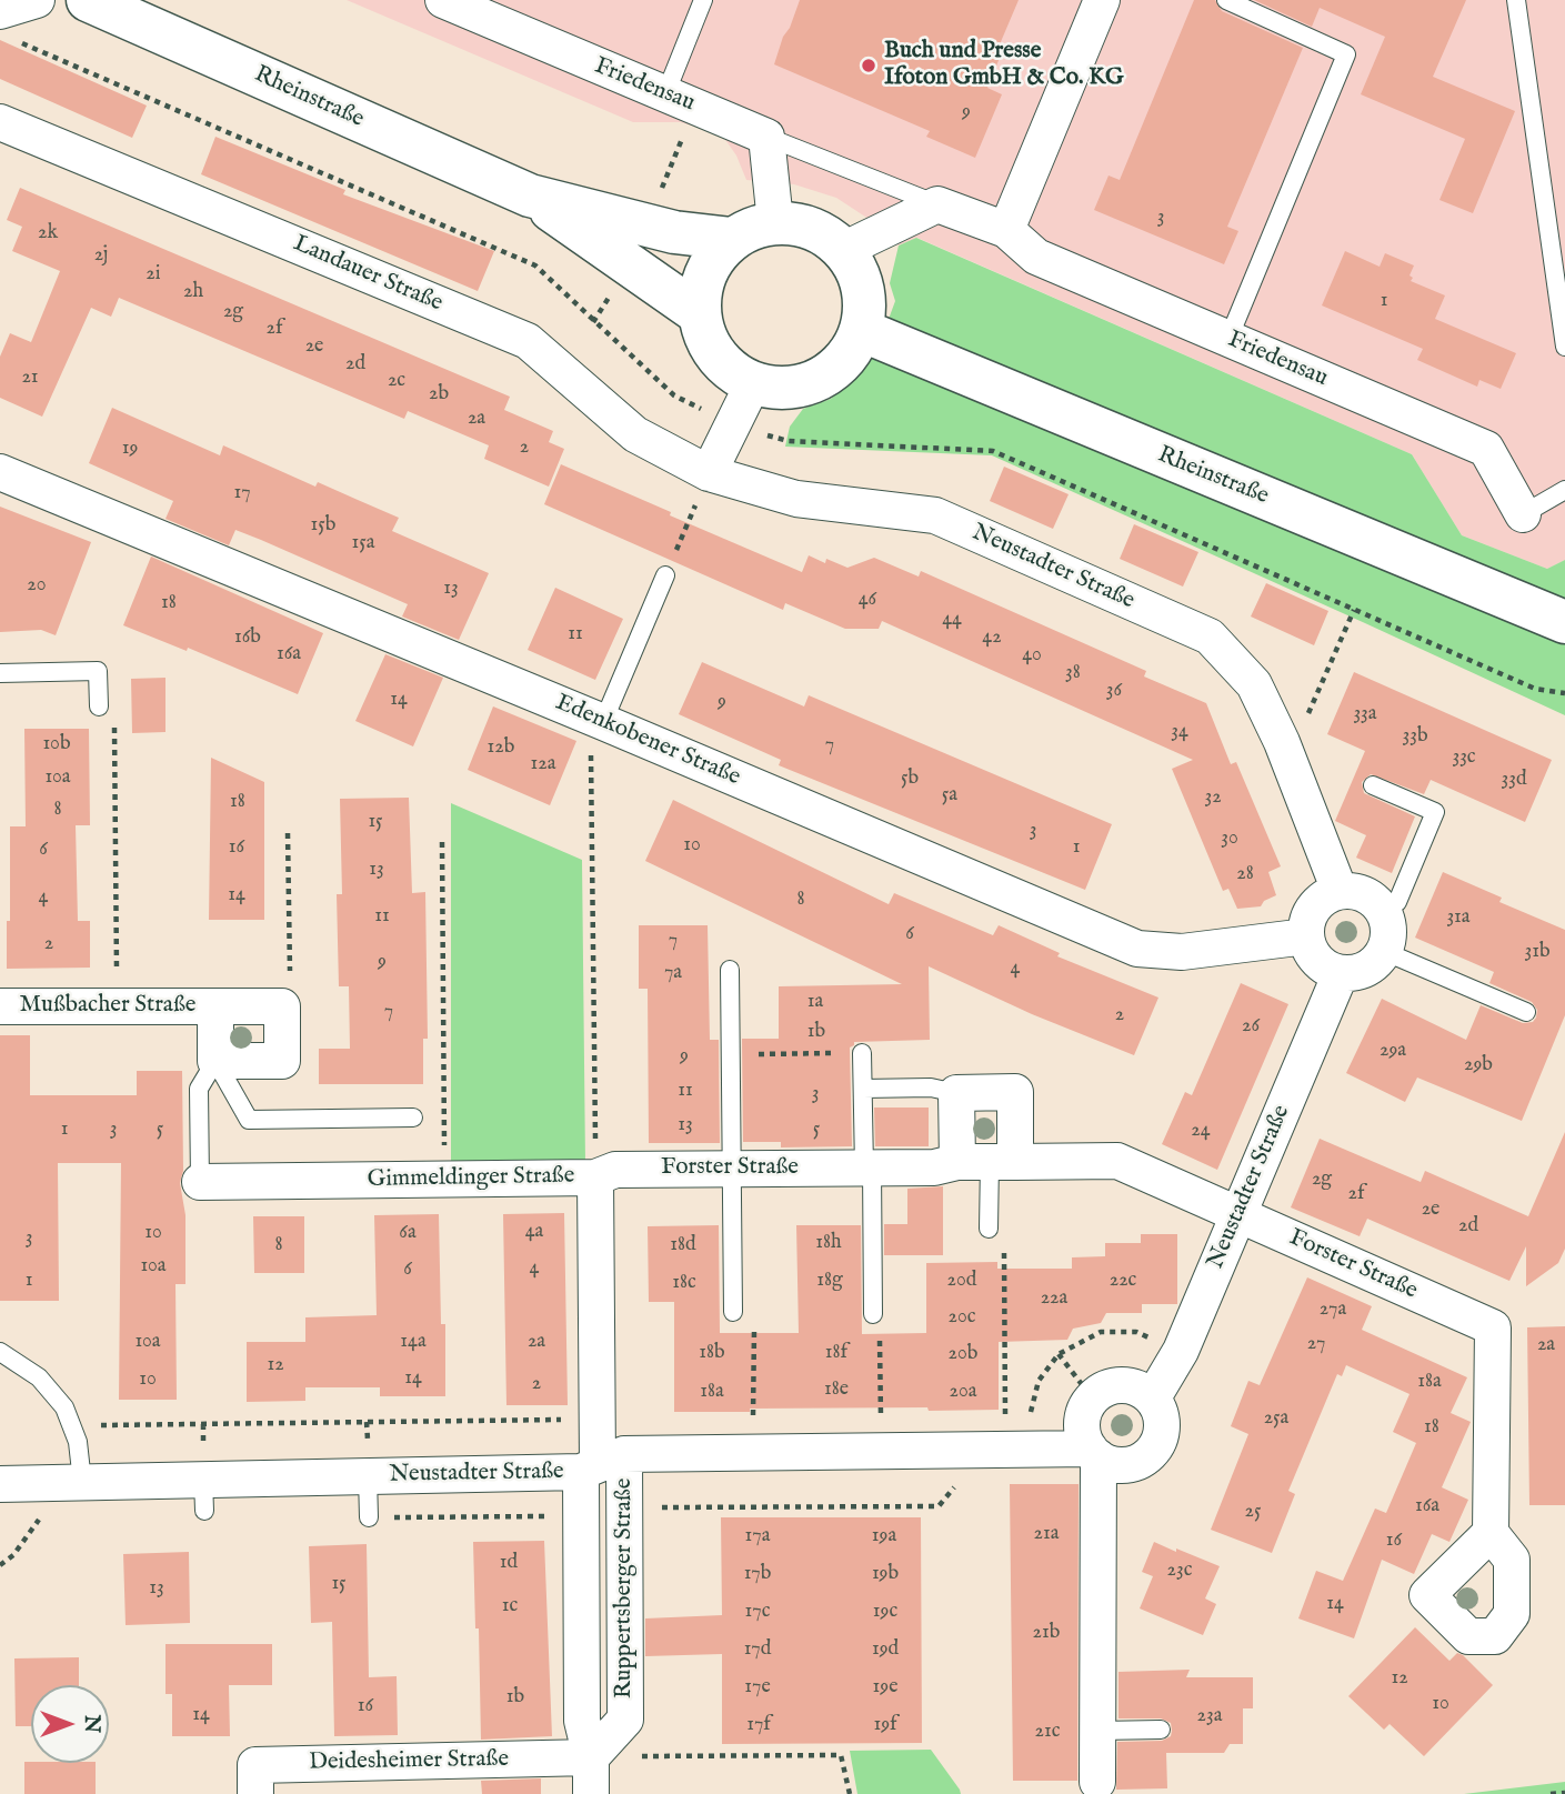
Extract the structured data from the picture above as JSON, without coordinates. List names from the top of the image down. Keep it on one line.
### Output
{"streets":{"main road":["Rheinstraße"],"street":["Friedensau","Landauer Straße","Neustadter Straße","Edenkobener Straße","Mußbacher Straße","Forster Straße","Gimmeldinger Straße","Ruppertsberger Straße","Deidesheimer Straße"]},"crossings":[["Landauer Straße","Neustadter Straße"],["Neustadter Straße","Edenkobener Straße"],["Neustadter Straße","Forster Straße"],["Neustadter Straße","Gimmeldinger Straße"],["Neustadter Straße","Ruppertsberger Straße"],["Mußbacher Straße","Gimmeldinger Straße"],["Forster Straße","Gimmeldinger Straße"],["Gimmeldinger Straße","Ruppertsberger Straße"],["Ruppertsberger Straße","Deidesheimer Straße"]],"places":["Buch und Presse Ifoton GmbH & Co. KG"],"house_numbers":["9","3","2k","2j","2i","2h","1","2g","2f","2e","2d","21","2c","2b","2a","2","19","17","15b","15a","20","13","46","18","44","11","16b","42","16a","40","38","36","14","9","33a","34","33b","10b","7","12b","33c","12a","10a","5b","33d","5a","32","18","8","15","3","30","10","16","1","6","13","28","14","4","8","11","31a","6","7","2","31b","9","4","7a","1a","7","2","26","1b","29a","9","29b","11","3","13","1","3","5","5","24","2g","2f","2e","2d","4a","10","6a","3","18h","8","18d","10a","4","6","1","18g","20d","22c","18c","22a","27a","20c","10a","14a","2a","27","2a","18b","18f","20b","12","14","10","18a","2","18e","18a","20a","25a","18","16a","25","21a","17a","19a","16","1d","23c","17b","19b","15","13","14","1c","17c","19c","21b","17d","19d","12","17e","19e","1b","10","16","14","23a","17f","19f","21c"],"north":"right"}
